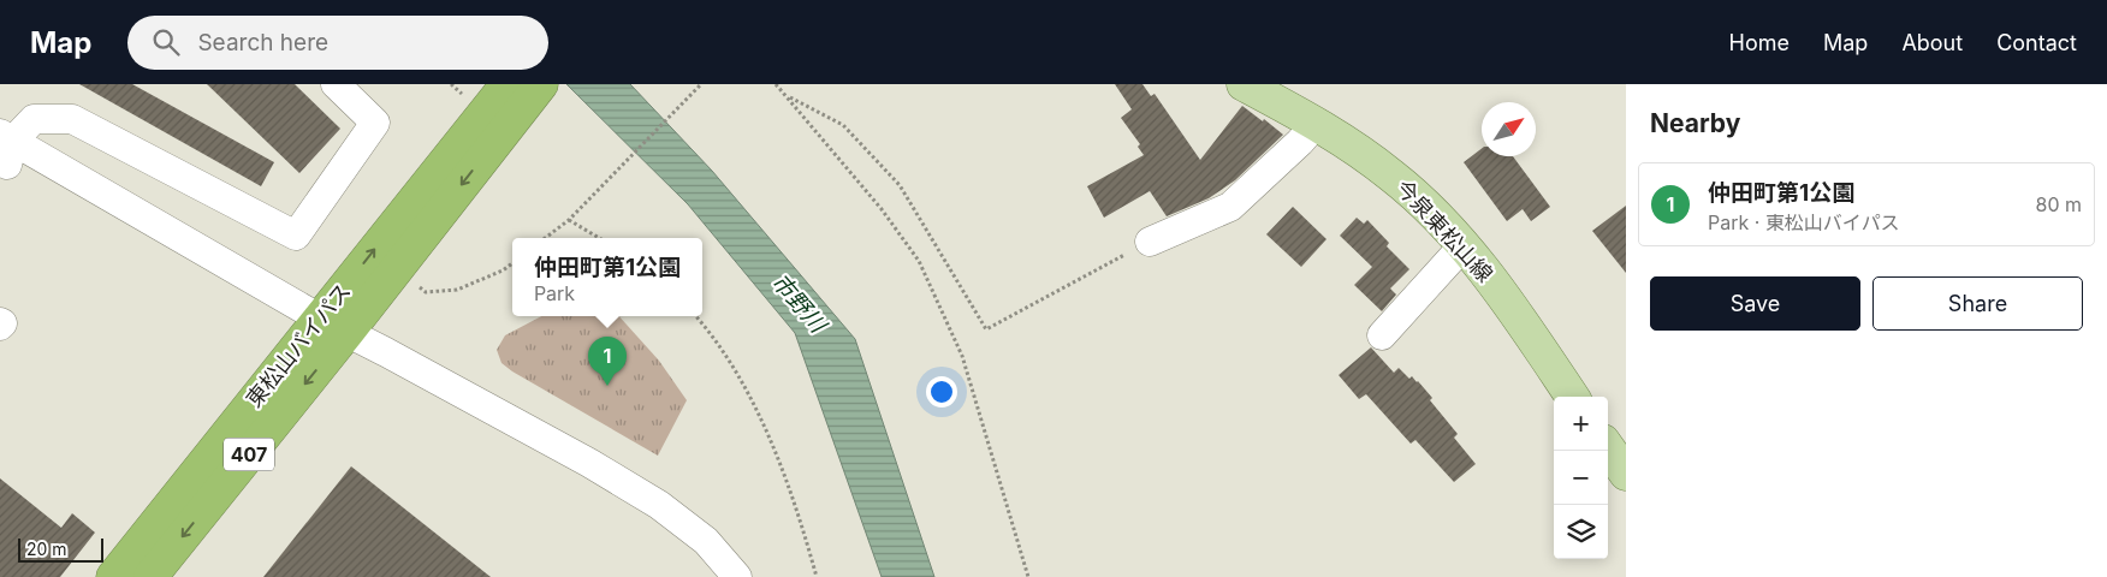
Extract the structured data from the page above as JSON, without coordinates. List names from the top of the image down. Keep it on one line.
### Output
{"streets":{"highway":["東松山バイパス","407"],"main road":["今泉東松山線"]},"crossings":[["東松山バイパス","407"]],"water":["市野川"],"scale_bar":"20 m","north":"top right","page":{"header":"Map","search":"Search here","nav":["Home","Map","About","Contact"],"heading":"Nearby","list":[{"mark":"1","name":"仲田町第1公園","note":"Park · 東松山バイパス","value":"80 m"}],"popup":["仲田町第1公園","Park"],"buttons":["Save","Share"],"pins":"1","map_buttons":["+","−"],"scale":"20 m"}}
